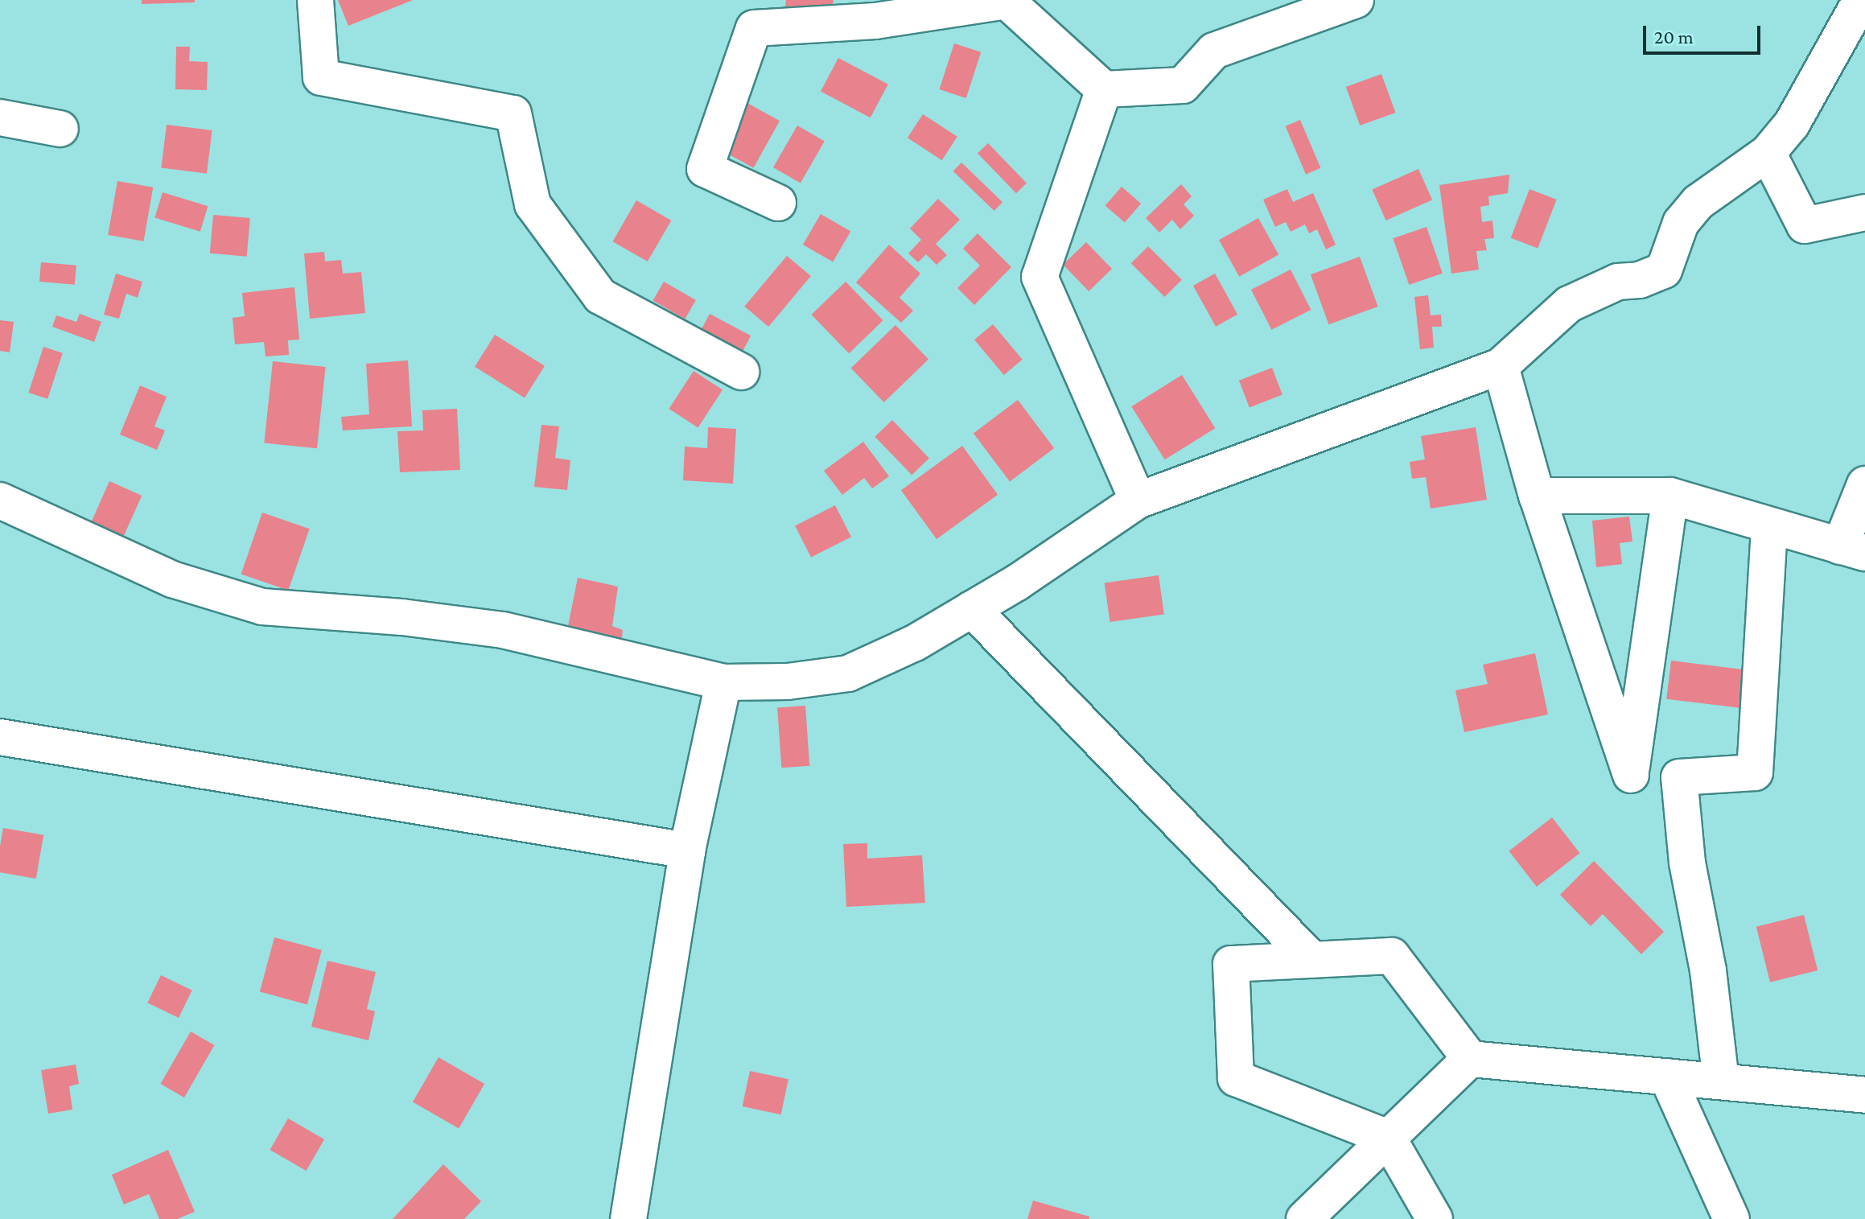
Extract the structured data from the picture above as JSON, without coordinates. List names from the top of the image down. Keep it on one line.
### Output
{"scale_bar":"20 m"}
